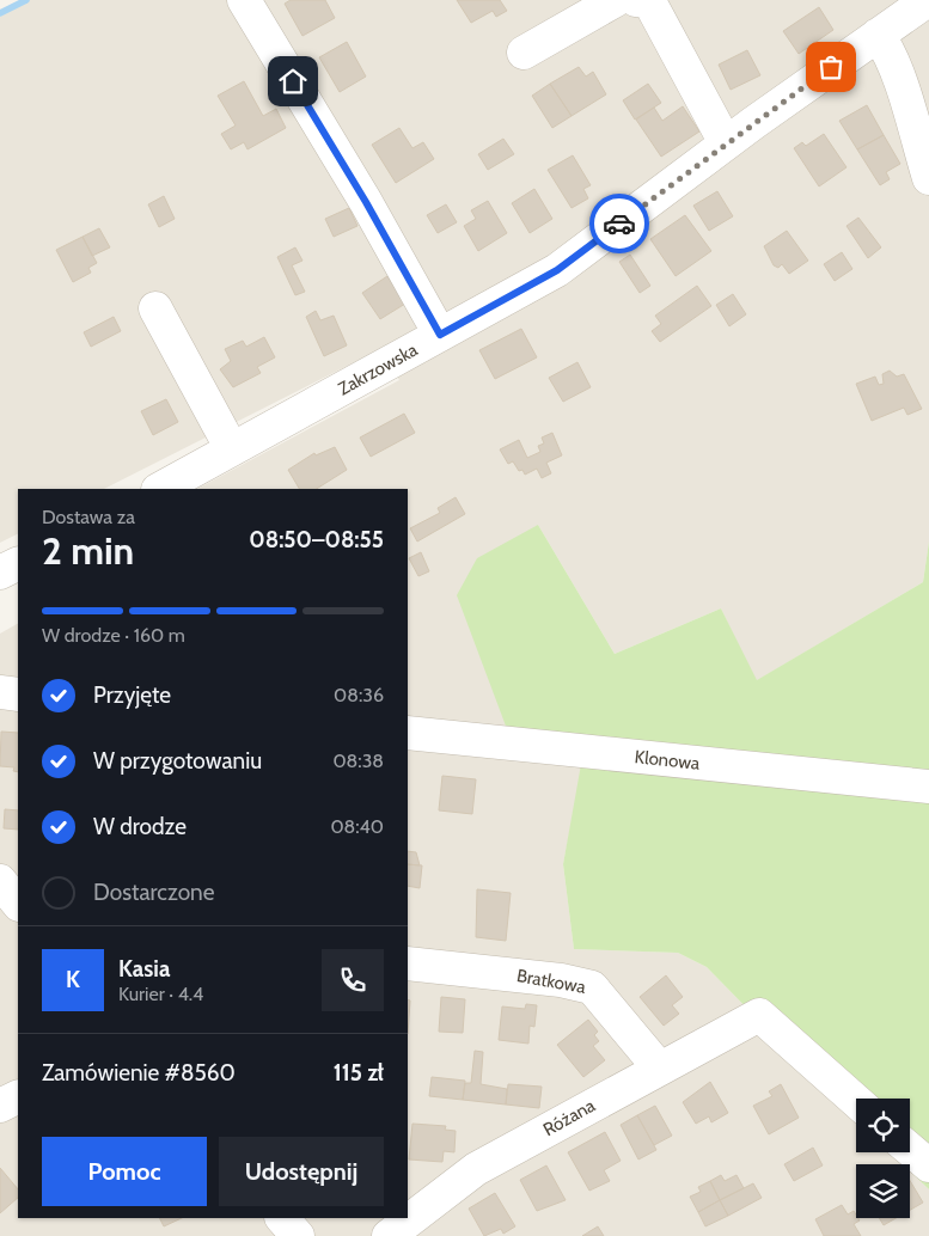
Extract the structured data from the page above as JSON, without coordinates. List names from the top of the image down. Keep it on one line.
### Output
{"streets":{"street":["Zakrzowska","Klonowa","Bratkowa","Różana"]},"crossings":[["Bratkowa","Różana"]],"page":{"heading":["2 min","Dostawa za","08:50–08:55"],"panel":["Kasia","Kurier · 4.4","Zamówienie #8560","115 zł"],"bar":"W drodze · 160 m","list":[["Przyjęte","08:36"],["W przygotowaniu","08:38"],["W drodze","08:40"],"Dostarczone"],"round":"K","buttons":["Pomoc","Udostępnij"]}}
